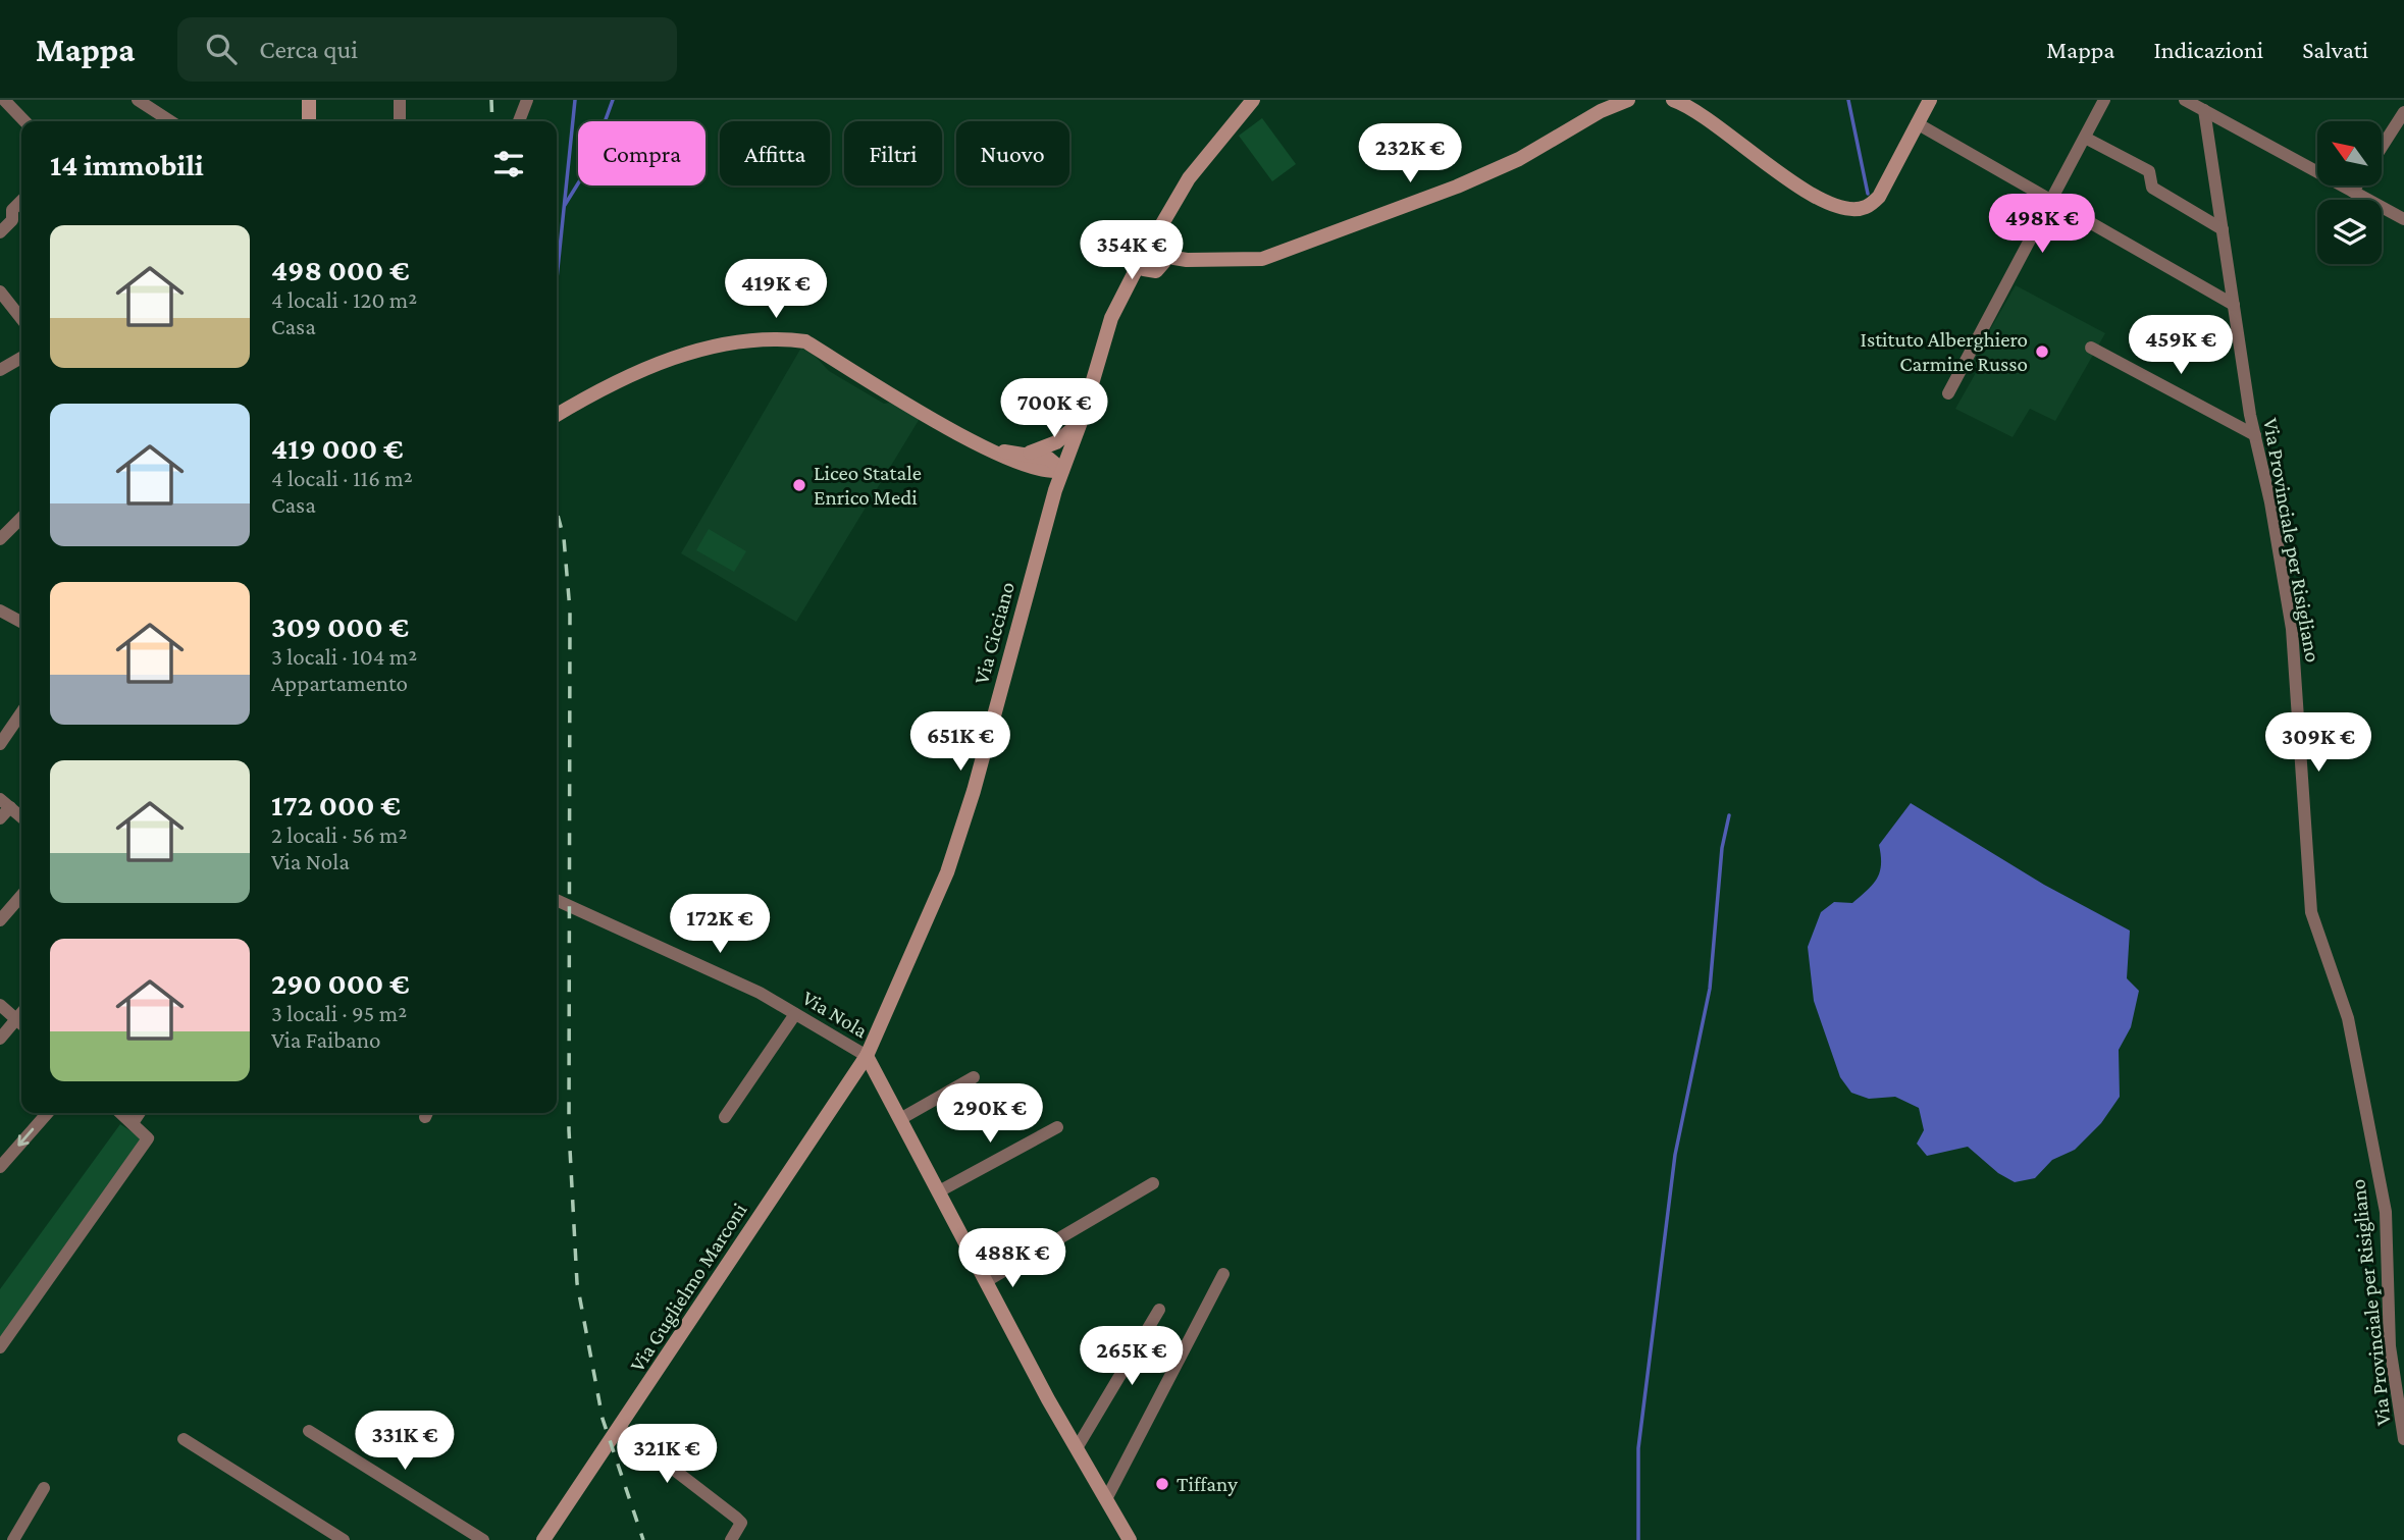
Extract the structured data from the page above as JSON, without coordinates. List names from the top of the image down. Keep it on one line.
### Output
{"streets":{"street":["Via Provinciale per Risigliano","Via Cicciano","Via Nola","Via Guglielmo Marconi"]},"crossings":[["Via Cicciano","Via Nola"],["Via Cicciano","Via Guglielmo Marconi"],["Via Nola","Via Guglielmo Marconi"]],"places":["Istituto Alberghiero Carmine Russo","Liceo Statale Enrico Medi","Tiffany"],"north":"top left","page":{"header":"Mappa","search":"Cerca qui","nav":["Mappa","Indicazioni","Salvati"],"chip":["Compra","Affitta","Filtri","Nuovo"],"heading":"14 immobili","price":["232K €","498K €","354K €","419K €","459K €","700K €","651K €","309K €","172K €","290K €","488K €","265K €","331K €","321K €"],"list":[{"name":"498 000 €","note":"4 locali · 120 m² · Casa"},{"name":"419 000 €","note":"4 locali · 116 m² · Casa"},{"name":"309 000 €","note":"3 locali · 104 m² · Appartamento"},{"name":"172 000 €","note":"2 locali · 56 m² · Via Nola"},{"name":"290 000 €","note":"3 locali · 95 m² · Via Faibano"}]}}
